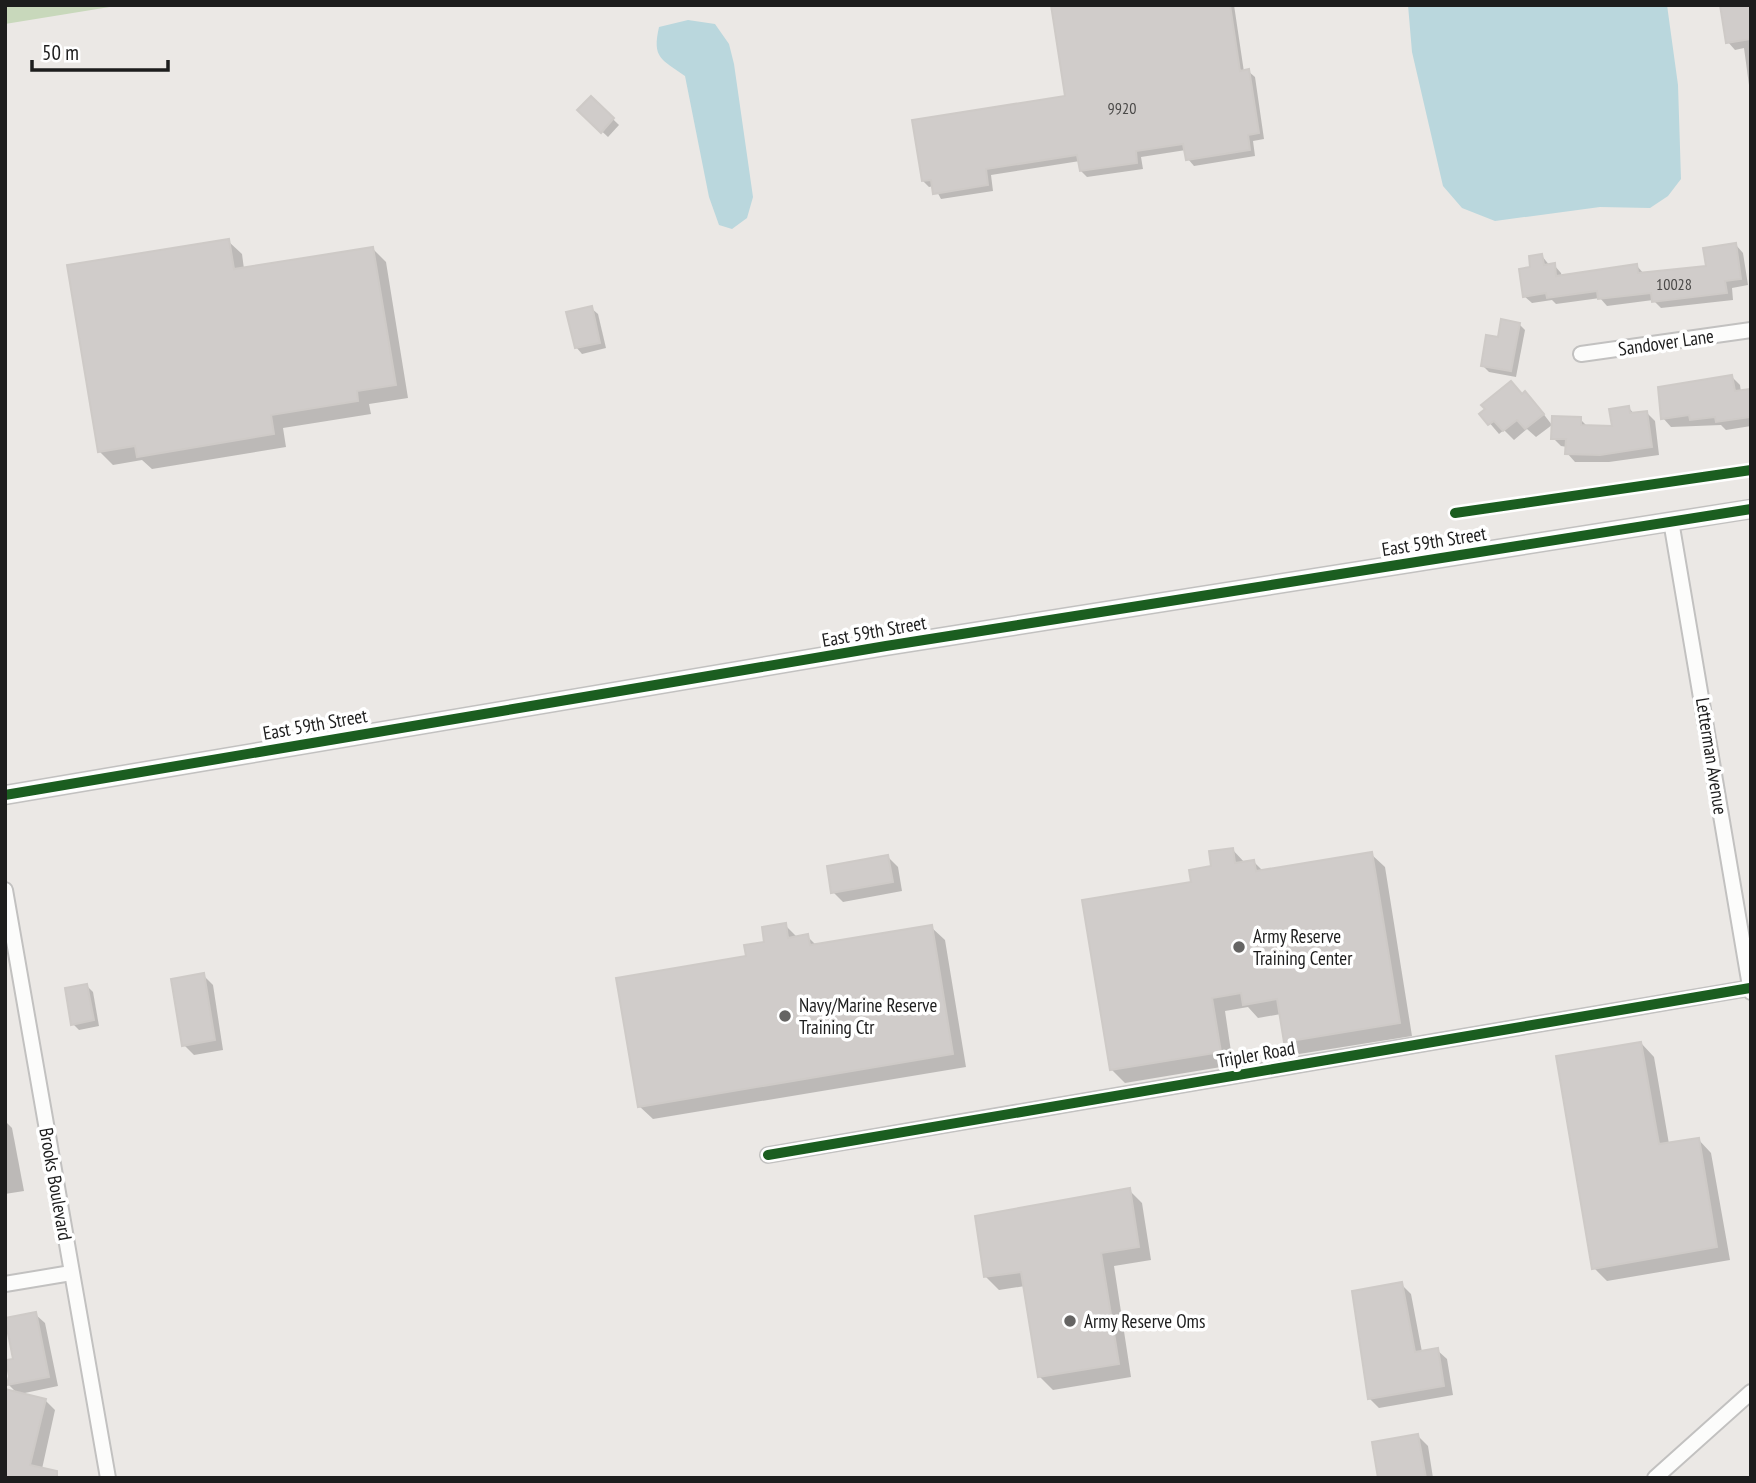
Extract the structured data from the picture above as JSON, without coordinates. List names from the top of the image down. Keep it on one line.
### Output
{"streets":{"street":["Sandover Lane","East 59th Street","Letterman Avenue","Tripler Road","Brooks Boulevard"]},"crossings":[["East 59th Street","Letterman Avenue"],["Letterman Avenue","Tripler Road"]],"places":["Army Reserve Training Center","Navy/Marine Reserve Training Ctr","Army Reserve Oms"],"house_numbers":["9920","10028"],"scale_bar":"50 m"}
